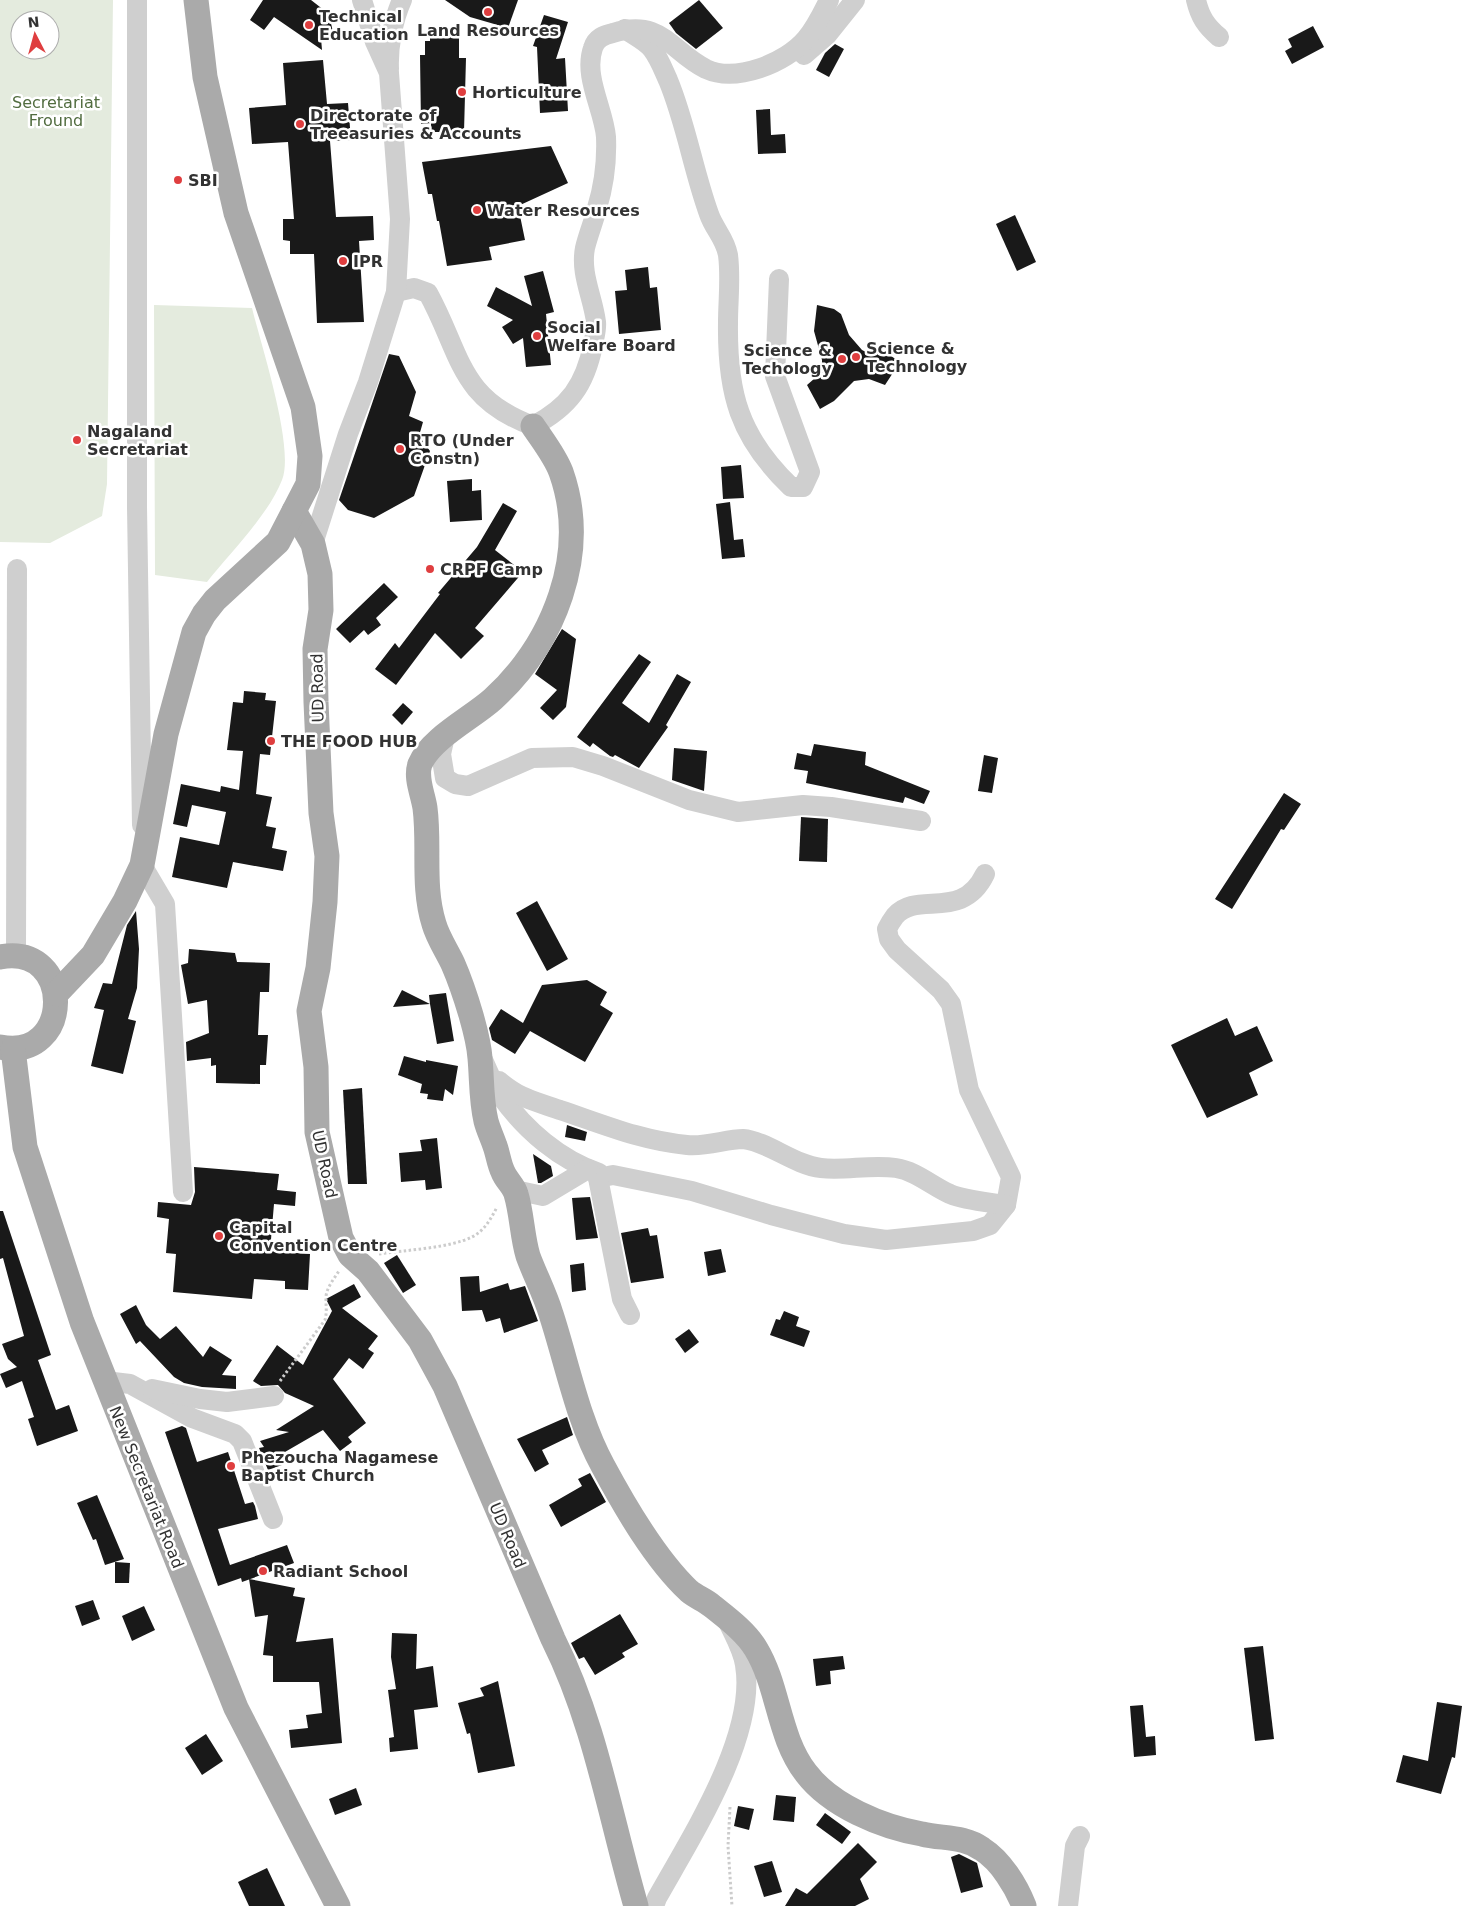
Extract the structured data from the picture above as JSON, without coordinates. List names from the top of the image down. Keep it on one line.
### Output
{"streets":{"main road":["UD Road","New Secretariat Road"]},"parks":["Secretariat Fround"],"places":["Land Resources","Technical Education","Horticulture","Directorate of Treeasuries & Accounts","SBI","Water Resources","IPR","Social Welfare Board","Science & Technology","Science & Techology","Nagaland Secretariat","RTO (Under Constn)","CRPF Camp","THE FOOD HUB","Capital Convention Centre","Phezoucha Nagamese Baptist Church","Radiant School"],"north":"top"}
